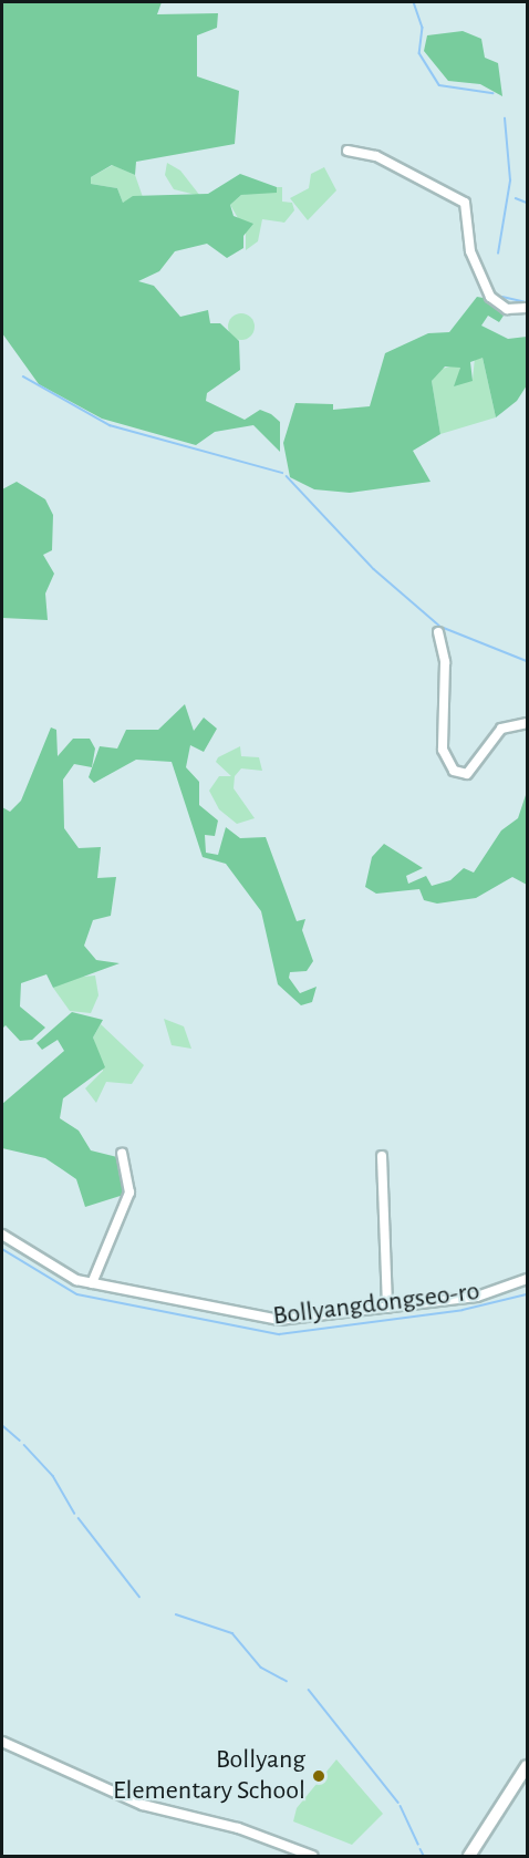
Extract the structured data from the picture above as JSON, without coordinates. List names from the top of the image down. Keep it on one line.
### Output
{"streets":{"street":["Bollyangdongseo-ro"]},"places":["Bollyang Elementary School"]}
